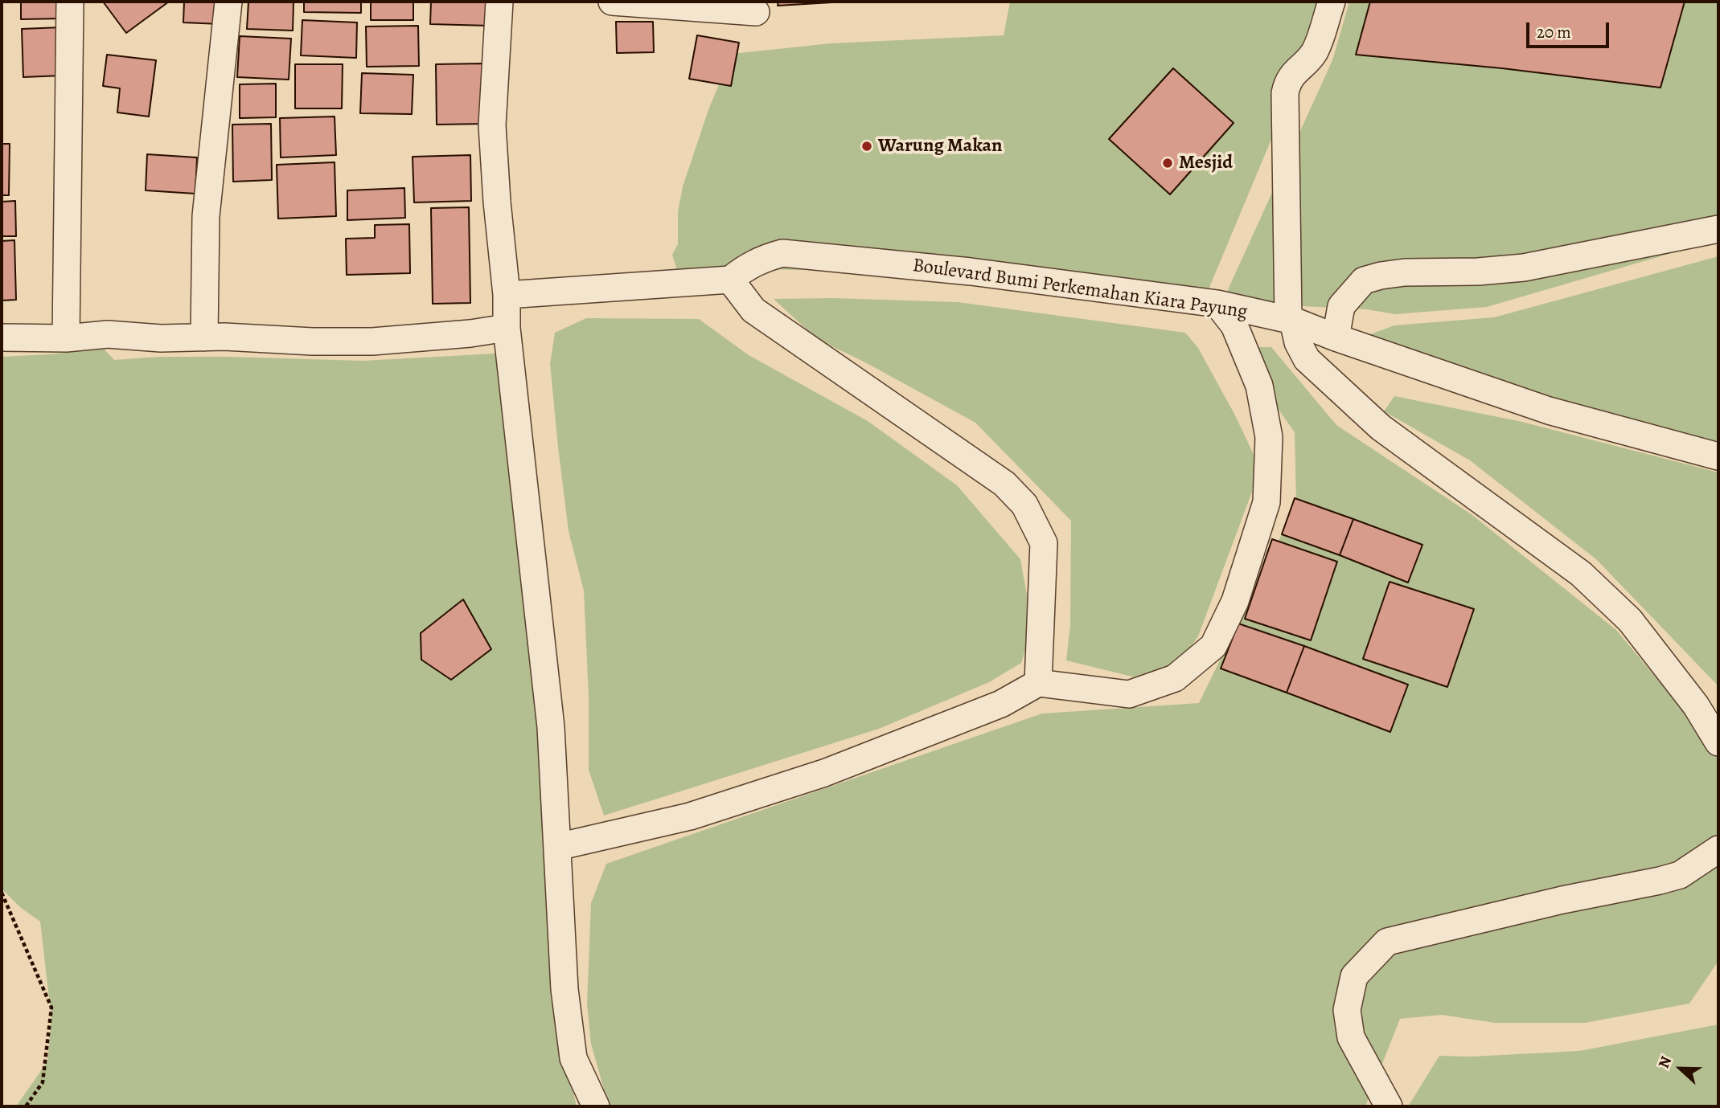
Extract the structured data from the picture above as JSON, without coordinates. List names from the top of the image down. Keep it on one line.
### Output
{"streets":{"street":["Boulevard Bumi Perkemahan Kiara Payung"]},"places":["Warung Makan","Mesjid"],"scale_bar":"20 m","north":"left"}
